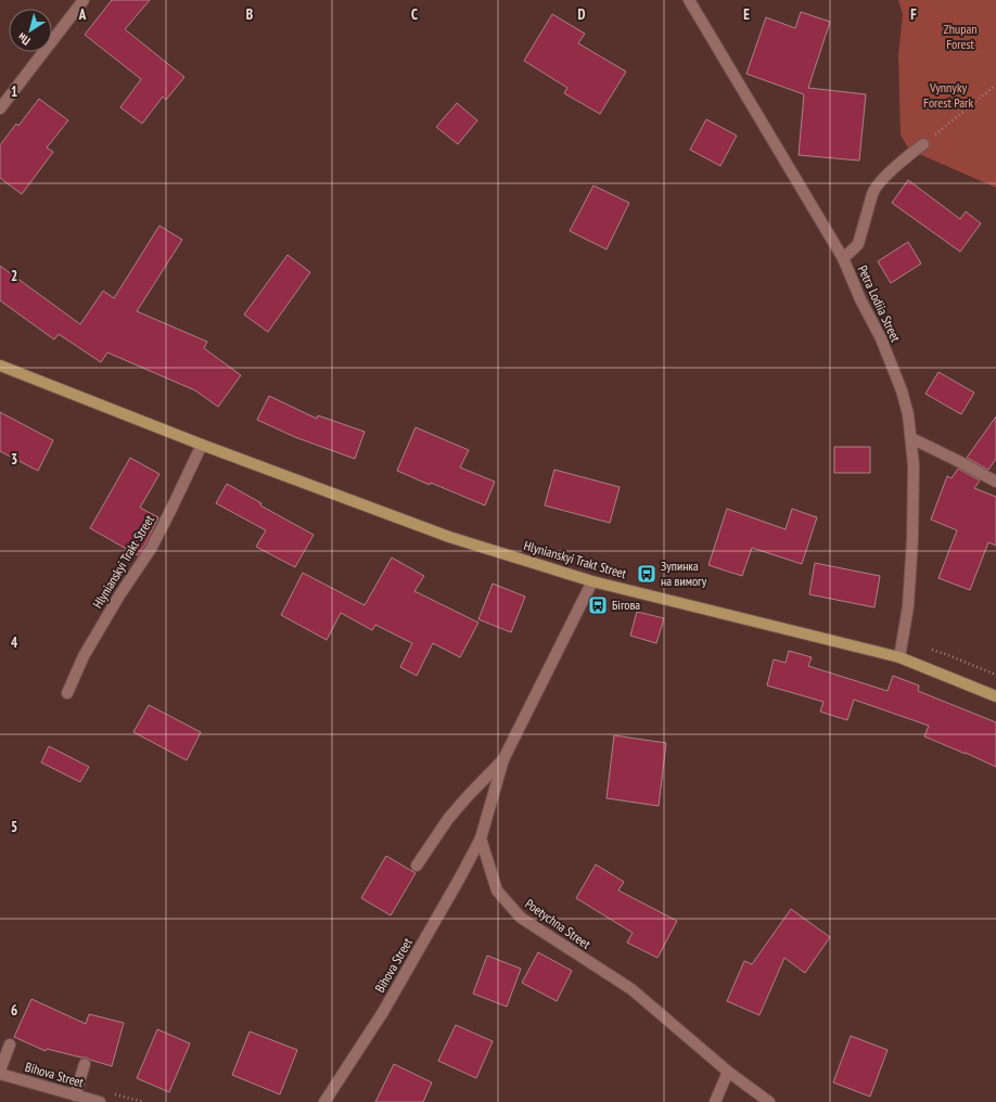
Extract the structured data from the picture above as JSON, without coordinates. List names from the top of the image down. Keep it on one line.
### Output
{"streets":{"main road":["Hlynianskyi Trakt Street"],"street":["Petra Lodiia Street","Poetychna Street","Bihova Street"]},"crossings":[["Petra Lodiia Street","Hlynianskyi Trakt Street"],["Poetychna Street","Bihova Street"]],"parks":["Zhupan Forest","Vynnyky Forest Park"],"places":{"bus stop":["Зупинка на вимогу","Бігова"]},"north":"bottom left","grid":{"columns":["A","B","C","D","E","F"],"rows":["1","2","3","4","5","6"]}}
